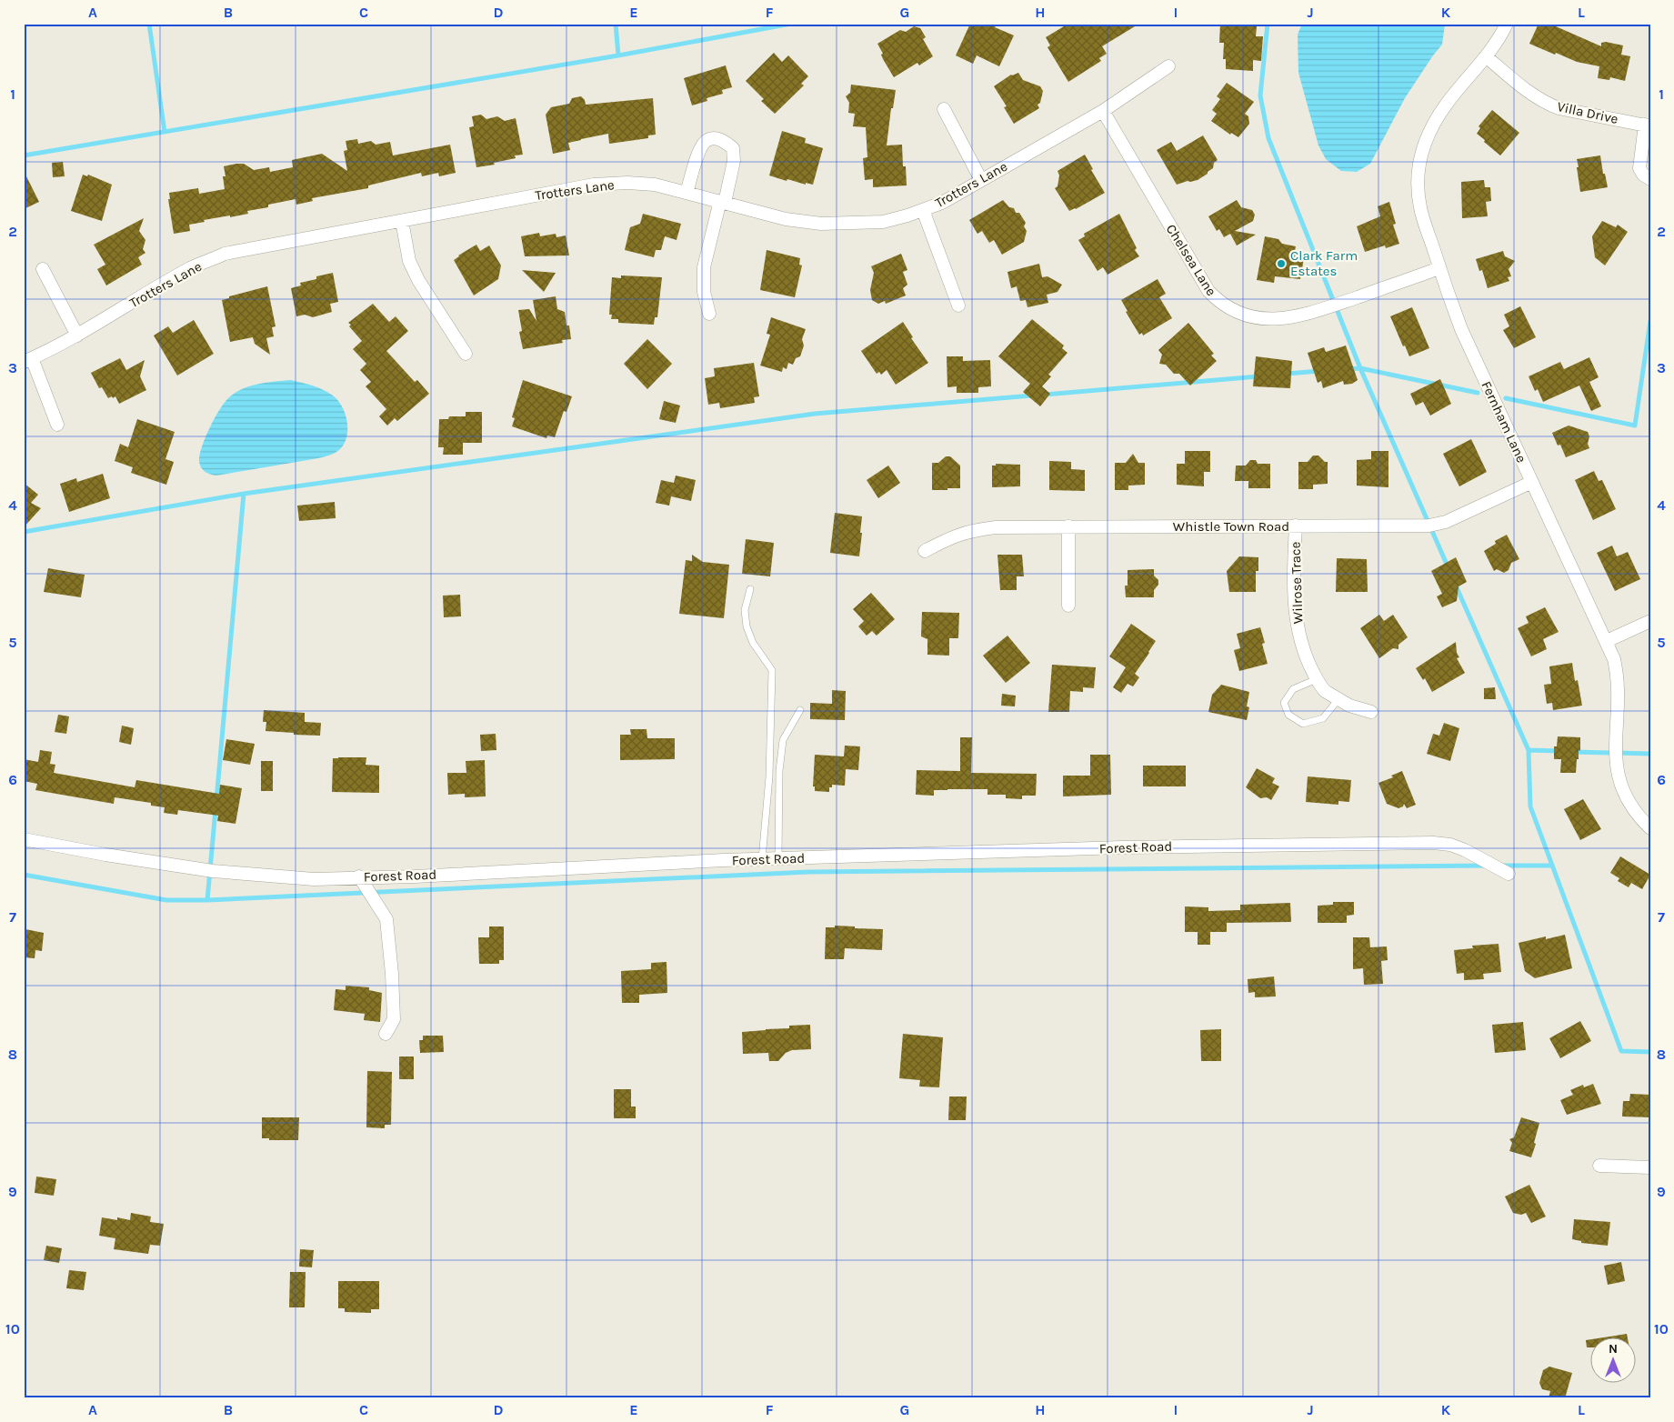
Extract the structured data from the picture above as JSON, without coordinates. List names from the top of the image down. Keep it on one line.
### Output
{"streets":{"street":["Villa Drive","Trotters Lane","Chelsea Lane","Fernham Lane","Whistle Town Road","Wilrose Trace","Forest Road"]},"crossings":[["Villa Drive","Fernham Lane"],["Trotters Lane","Chelsea Lane"],["Chelsea Lane","Fernham Lane"],["Fernham Lane","Whistle Town Road"],["Whistle Town Road","Wilrose Trace"]],"places":["Clark Farm Estates"],"north":"top","grid":{"columns":["A","B","C","D","E","F","G","H","I","J","K","L"],"rows":["1","2","3","4","5","6","7","8","9","10"]}}
